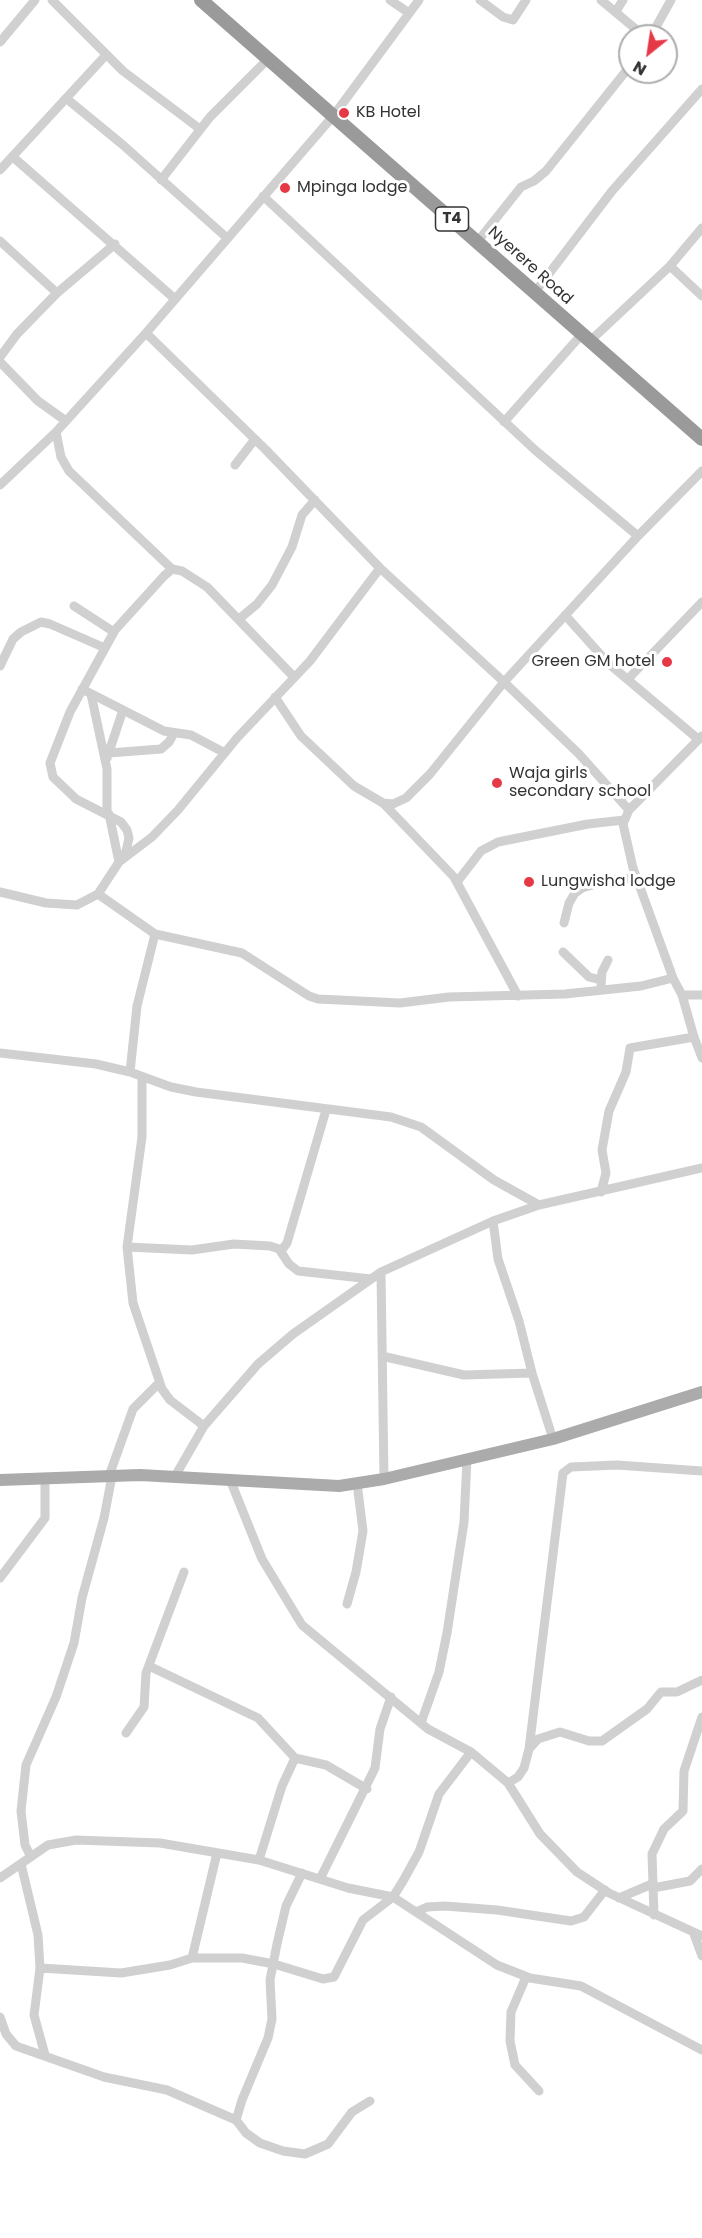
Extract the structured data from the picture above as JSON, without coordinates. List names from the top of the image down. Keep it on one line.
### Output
{"streets":{"highway":["T4","Nyerere Road"]},"places":["KB Hotel","Mpinga lodge","Green GM hotel","Waja girls secondary school","Lungwisha lodge"],"north":"bottom left"}
